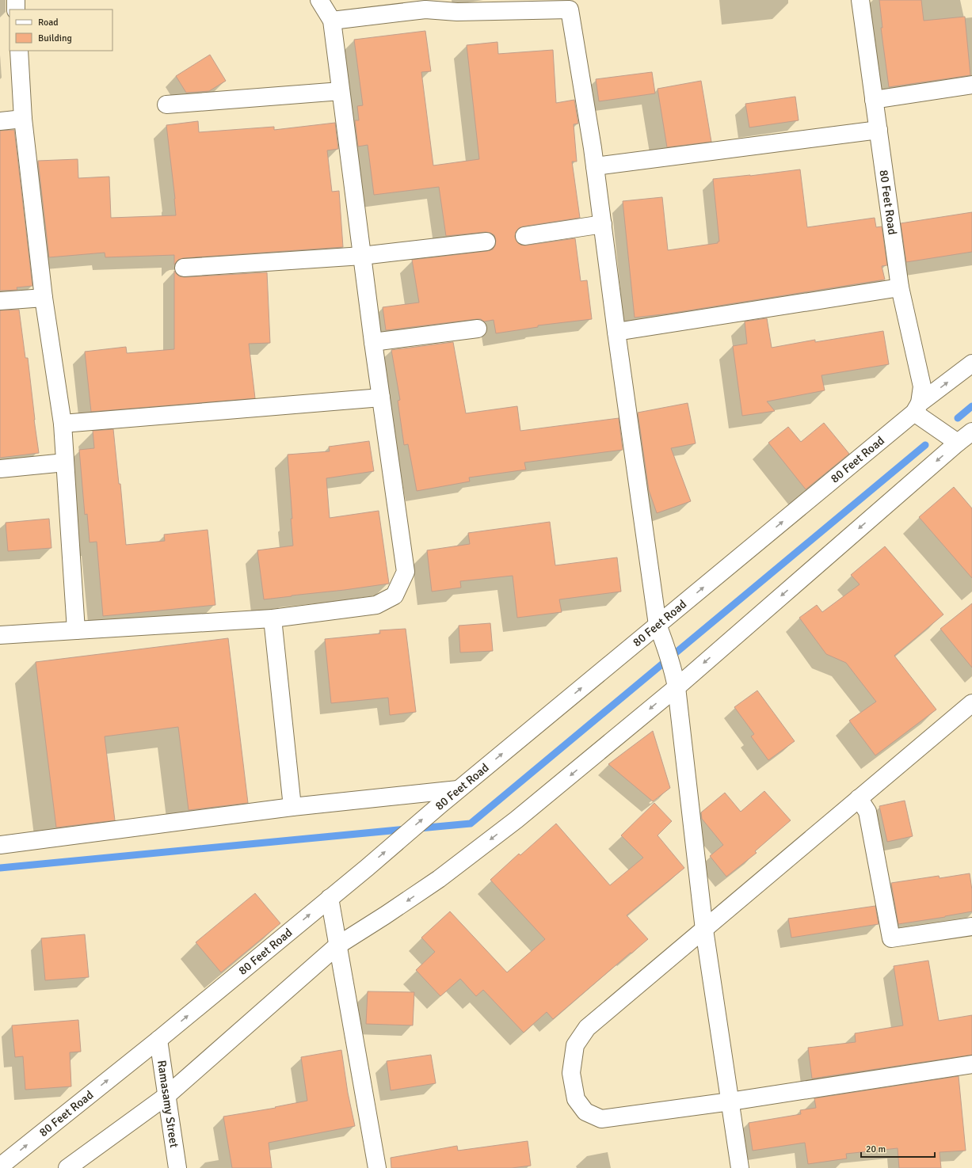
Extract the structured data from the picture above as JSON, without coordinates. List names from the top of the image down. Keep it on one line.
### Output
{"streets":{"street":["80 Feet Road","Ramasamy Street"]},"crossings":[["80 Feet Road","Ramasamy Street"]],"legend":["Road","Building"],"scale_bar":"20 m"}
